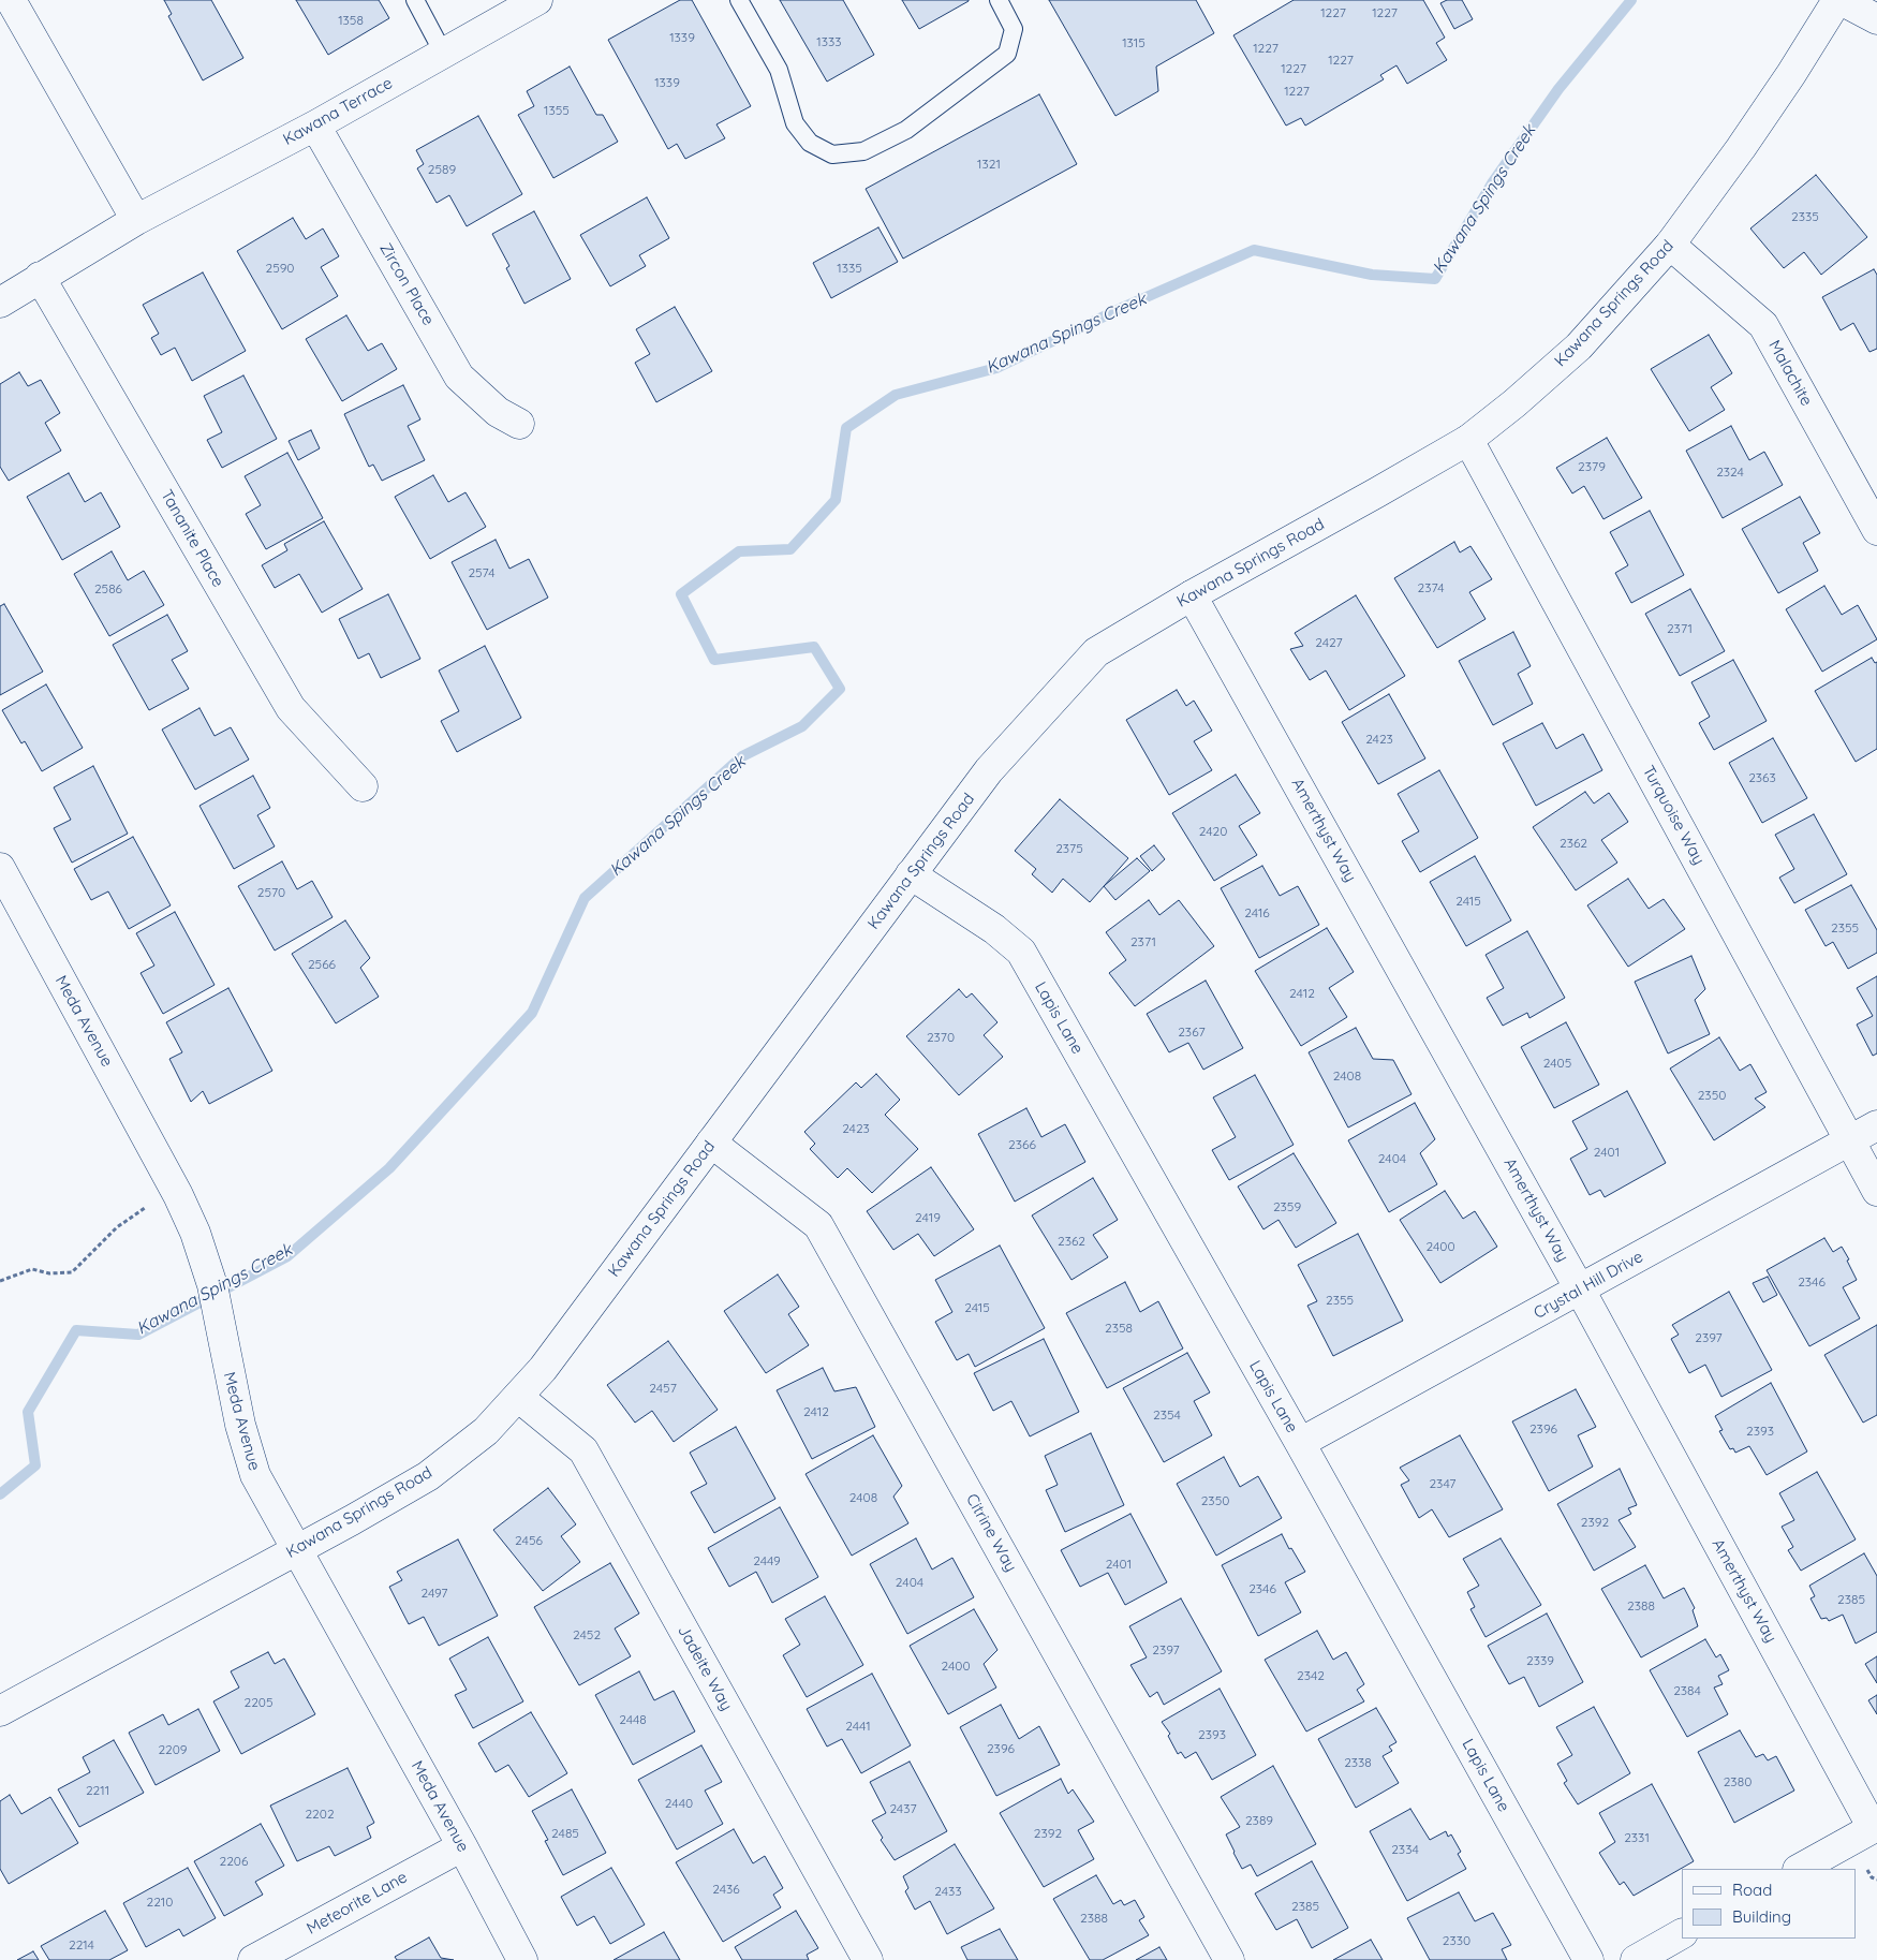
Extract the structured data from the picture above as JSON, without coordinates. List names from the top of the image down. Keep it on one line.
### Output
{"streets":{"street":["Kawana Terrace","Zircon Place","Kawana Springs Road","Malachite","Tananite Place","Turquoise Way","Amerthyst Way","Lapis Lane","Meda Avenue","Crystal Hill Drive","Citrine Way","Jadeite Way","Meteorite Lane"]},"crossings":[["Kawana Terrace","Zircon Place"],["Kawana Terrace","Tananite Place"],["Kawana Springs Road","Malachite"],["Kawana Springs Road","Turquoise Way"],["Kawana Springs Road","Amerthyst Way"],["Kawana Springs Road","Lapis Lane"],["Kawana Springs Road","Meda Avenue"],["Kawana Springs Road","Citrine Way"],["Kawana Springs Road","Jadeite Way"],["Turquoise Way","Crystal Hill Drive"],["Amerthyst Way","Crystal Hill Drive"],["Lapis Lane","Crystal Hill Drive"],["Meda Avenue","Meteorite Lane"]],"water":["Kawana Spings Creek"],"house_numbers":["1227","1227","1358","1339","1333","1315","1227","1227","1227","1339","1227","1355","1321","2589","2335","2590","1335","2379","2324","2574","2374","2586","2371","2427","2423","2363","2420","2362","2375","2570","2415","2416","2355","2371","2566","2412","2367","2370","2405","2408","2350","2423","2366","2401","2404","2359","2419","2362","2400","2346","2355","2415","2358","2397","2457","2412","2354","2396","2393","2347","2408","2350","2392","2456","2449","2401","2404","2346","2497","2385","2388","2452","2397","2339","2400","2342","2384","2205","2448","2441","2393","2396","2209","2338","2380","2211","2440","2437","2202","2389","2485","2392","2331","2334","2206","2436","2433","2210","2385","2388","2330","2214"],"legend":["Road","Building"]}
